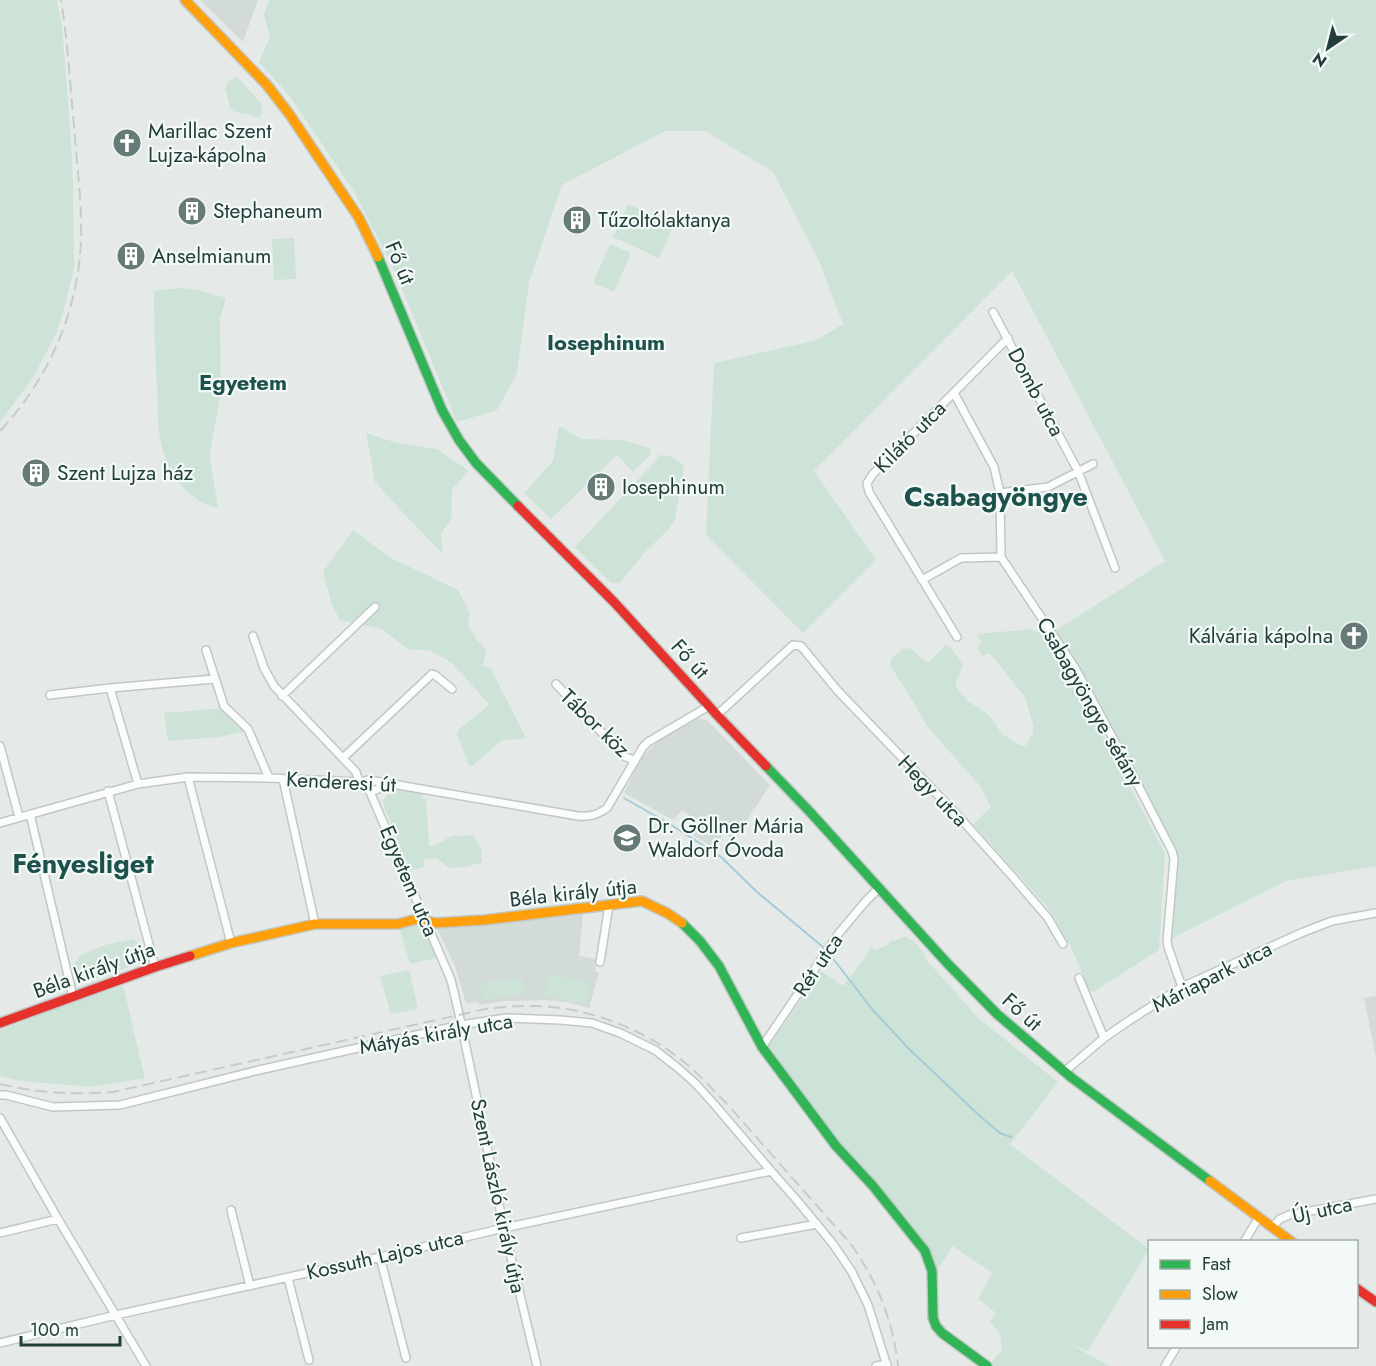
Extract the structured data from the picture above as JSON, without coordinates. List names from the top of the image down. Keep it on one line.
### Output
{"streets":{"main road":["Fő út","Béla király útja"],"street":["Domb utca","Kilátó utca","Csabagyöngye sétány","Tábor köz","Kenderesi út","Hegy utca","Egyetem utca","Rét utca","Máriapark utca","Mátyás király utca","Szent László király útja","Új utca","Kossuth Lajos utca"]},"crossings":[["Fő út","Kenderesi út"],["Fő út","Hegy utca"],["Fő út","Rét utca"],["Fő út","Máriapark utca"],["Fő út","Új utca"],["Domb utca","Kilátó utca"],["Csabagyöngye sétány","Máriapark utca"],["Tábor köz","Kenderesi út"],["Kenderesi út","Egyetem utca"],["Egyetem utca","Béla király útja"],["Egyetem utca","Mátyás király utca"],["Egyetem utca","Szent László király útja"],["Béla király útja","Rét utca"],["Mátyás király utca","Szent László király útja"],["Mátyás király utca","Kossuth Lajos utca"],["Szent László király útja","Kossuth Lajos utca"]],"districts":["Iosephinum","Egyetem","Csabagyöngye","Fényesliget"],"places":{"church":["Marillac Szent Lujza-kápolna","Kálvária kápolna"],"building":["Stephaneum","Tűzoltólaktanya","Anselmianum","Szent Lujza ház","Iosephinum"],"school or university":["Dr. Göllner Mária Waldorf Óvoda"]},"legend":["Fast","Slow","Jam"],"scale_bar":"100 m","north":"bottom left"}
